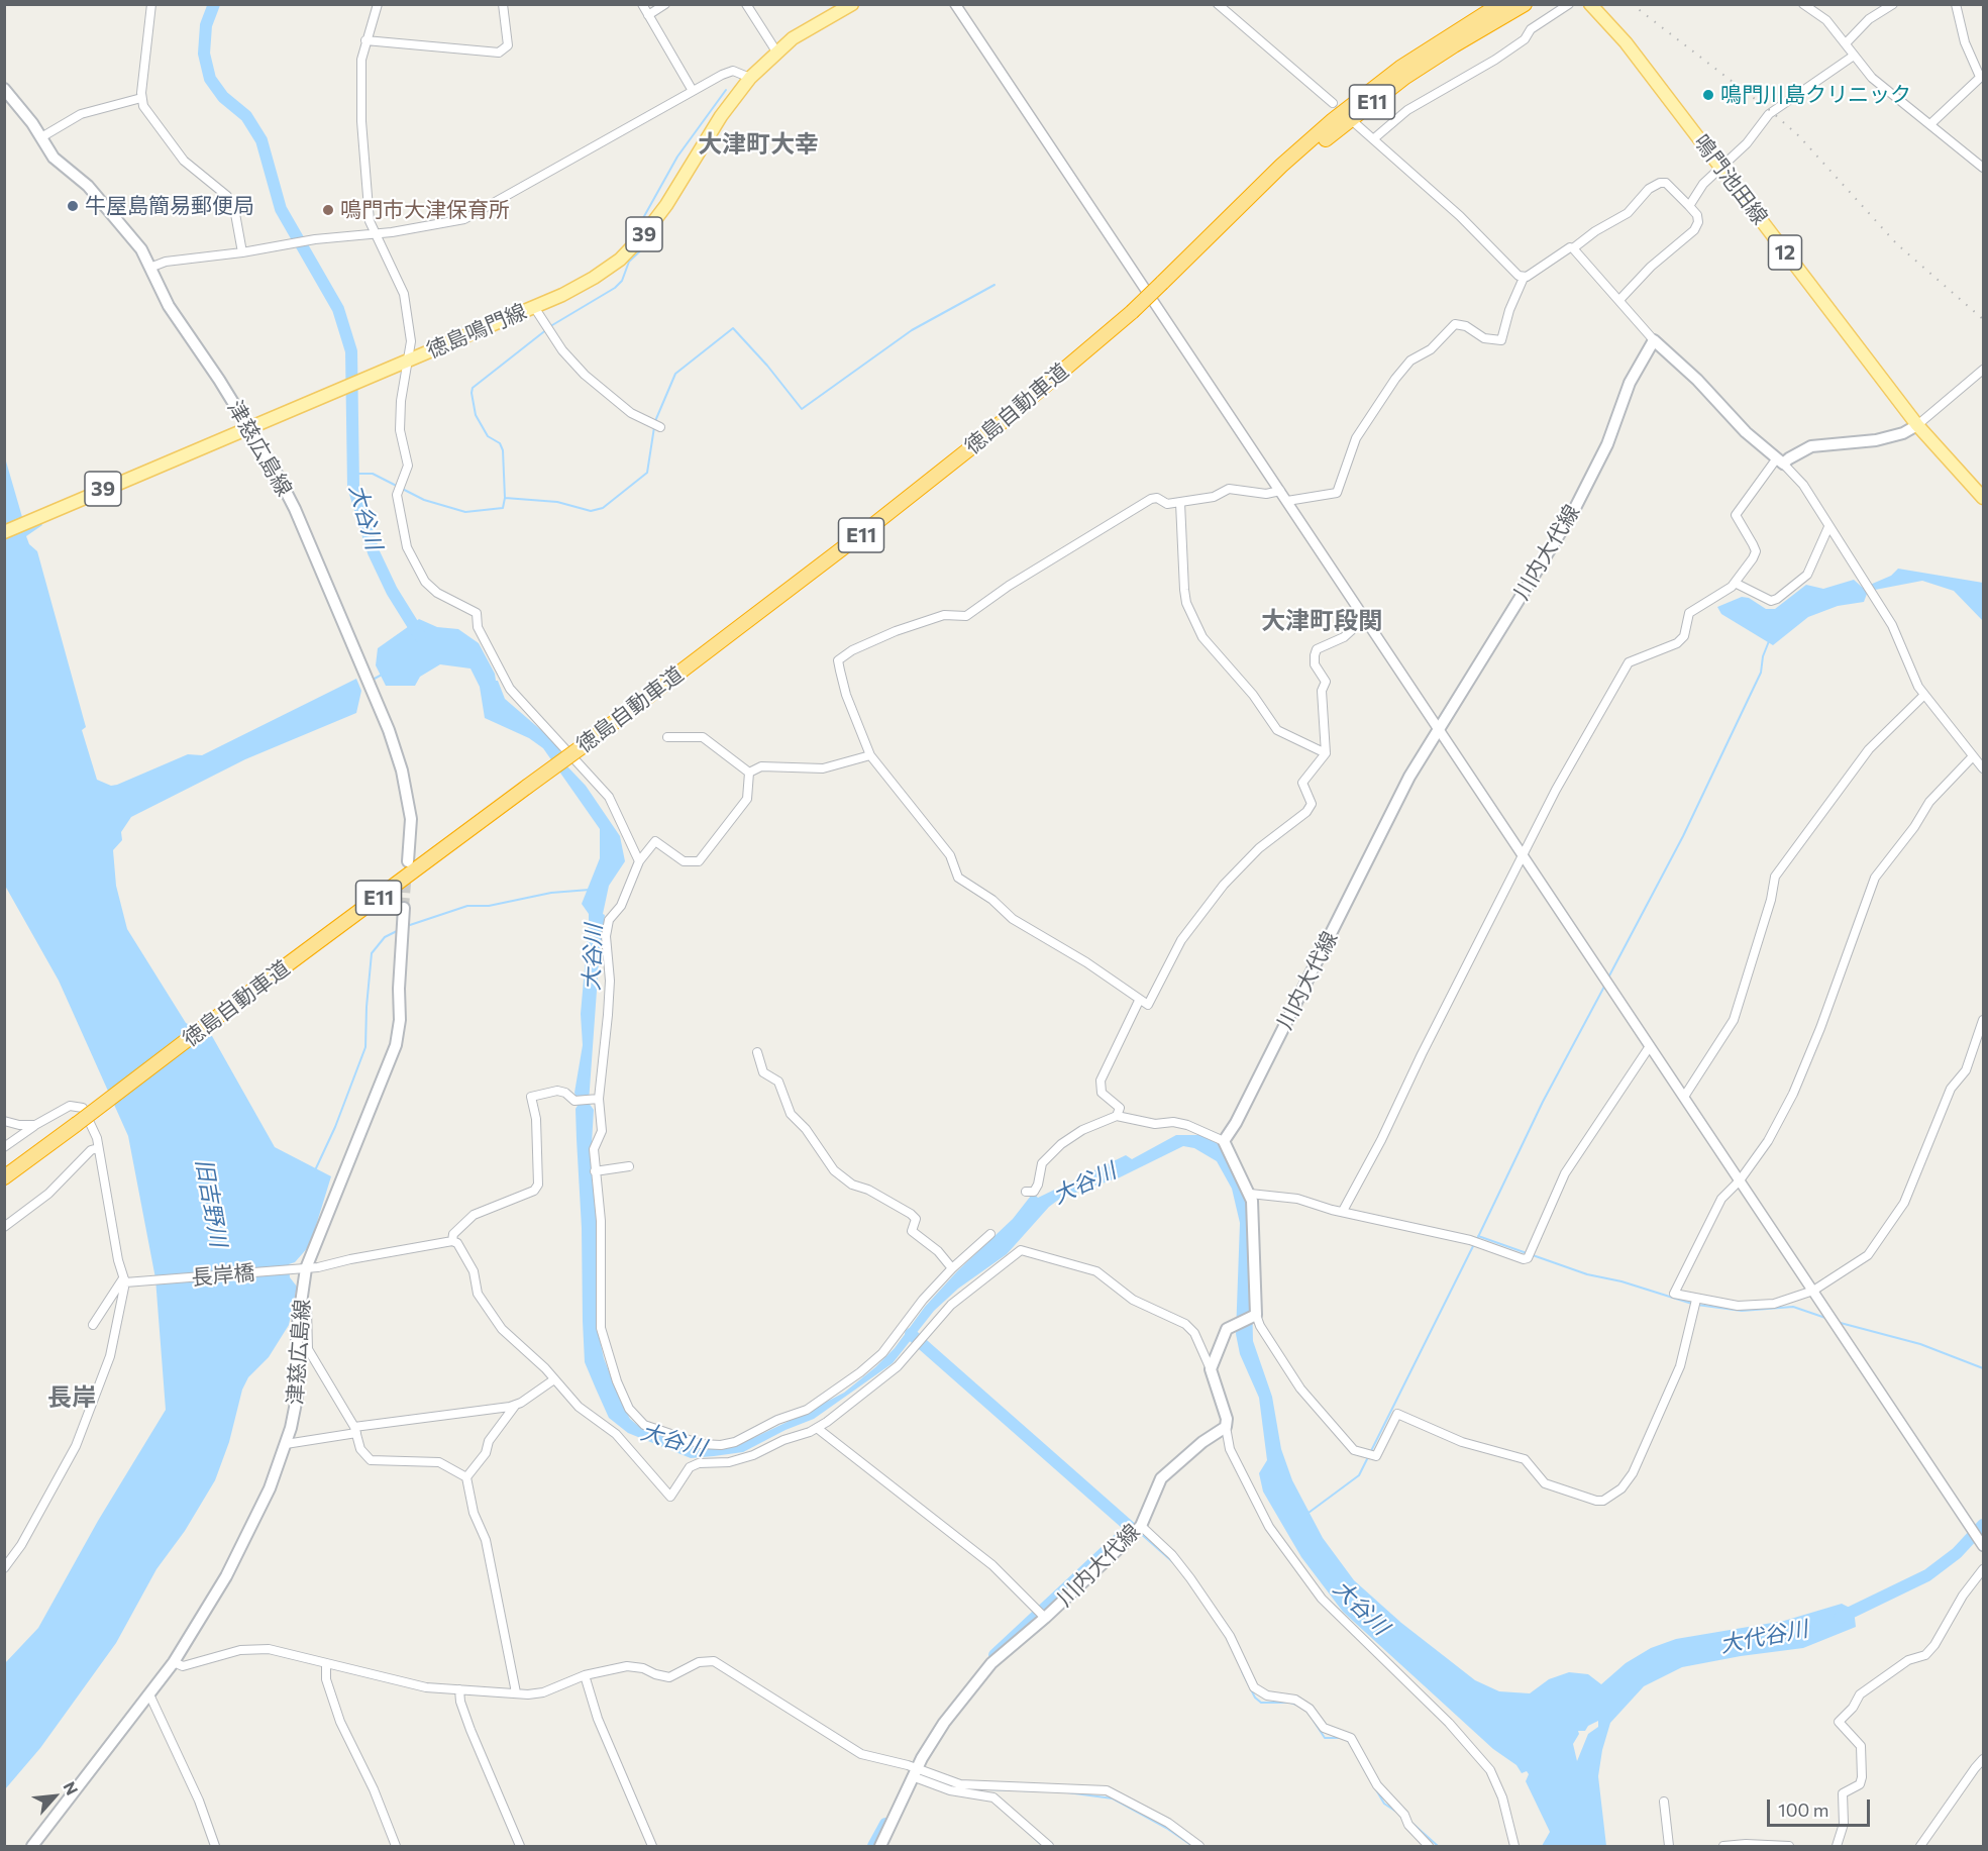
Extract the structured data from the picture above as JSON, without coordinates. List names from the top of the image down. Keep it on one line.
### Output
{"streets":{"highway":["E11","徳島自動車道"],"main road":["鳴門池田線","39","12","徳島鳴門線","津慈広島線","川内大代線"],"street":["長岸橋"]},"crossings":[["徳島鳴門線","津慈広島線"],["津慈広島線","長岸橋"]],"districts":["大津町大幸","大津町段関","長岸"],"water":["大谷川","旧吉野川","大代谷川"],"places":["鳴門川島クリニック","牛屋島簡易郵便局","鳴門市大津保育所"],"scale_bar":"100 m","north":"top right"}
